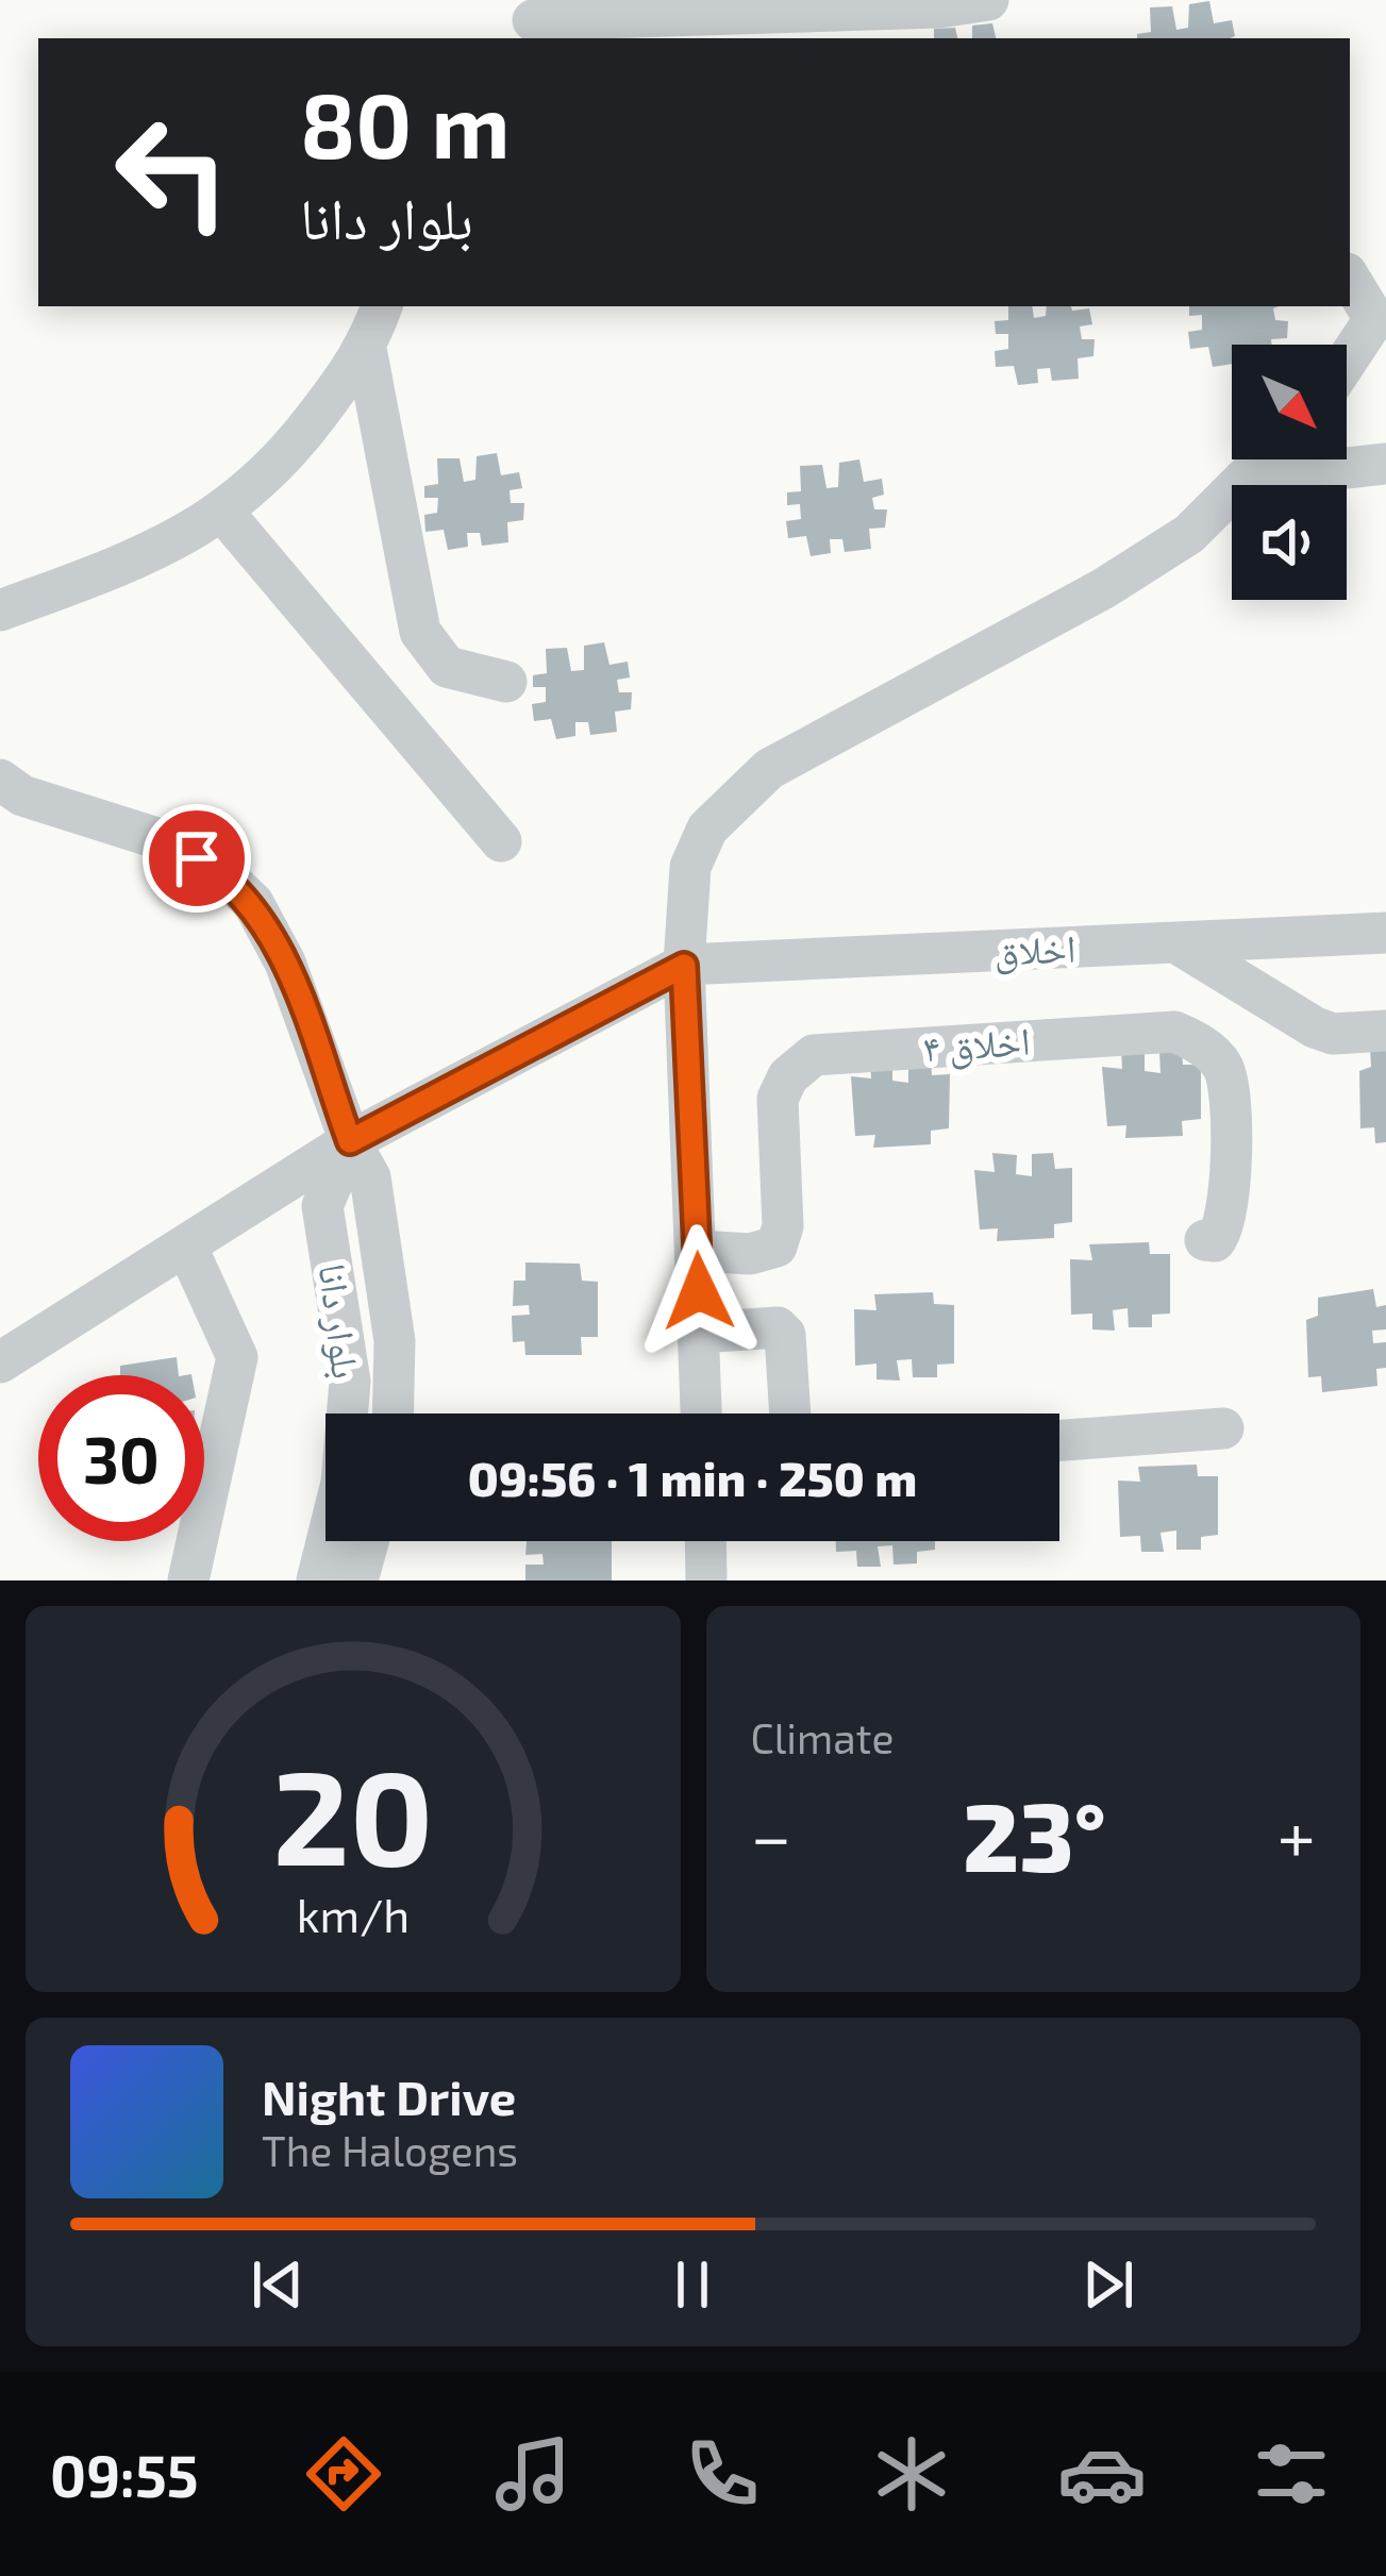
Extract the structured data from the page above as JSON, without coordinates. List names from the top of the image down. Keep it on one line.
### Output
{"streets":{"street":["اخلاق","اخلاق ۴","بلوار دانا"]},"north":"bottom right","page":{"turn":["80 m","بلوار دانا"],"limit":"30","trip":"09:56 · 1 min · 250 m","tile":"Climate","heat":["−","23°","+"],"song":["Night Drive","The Halogens"],"tabs":"09:55","gauge":["20","km/h"]}}
